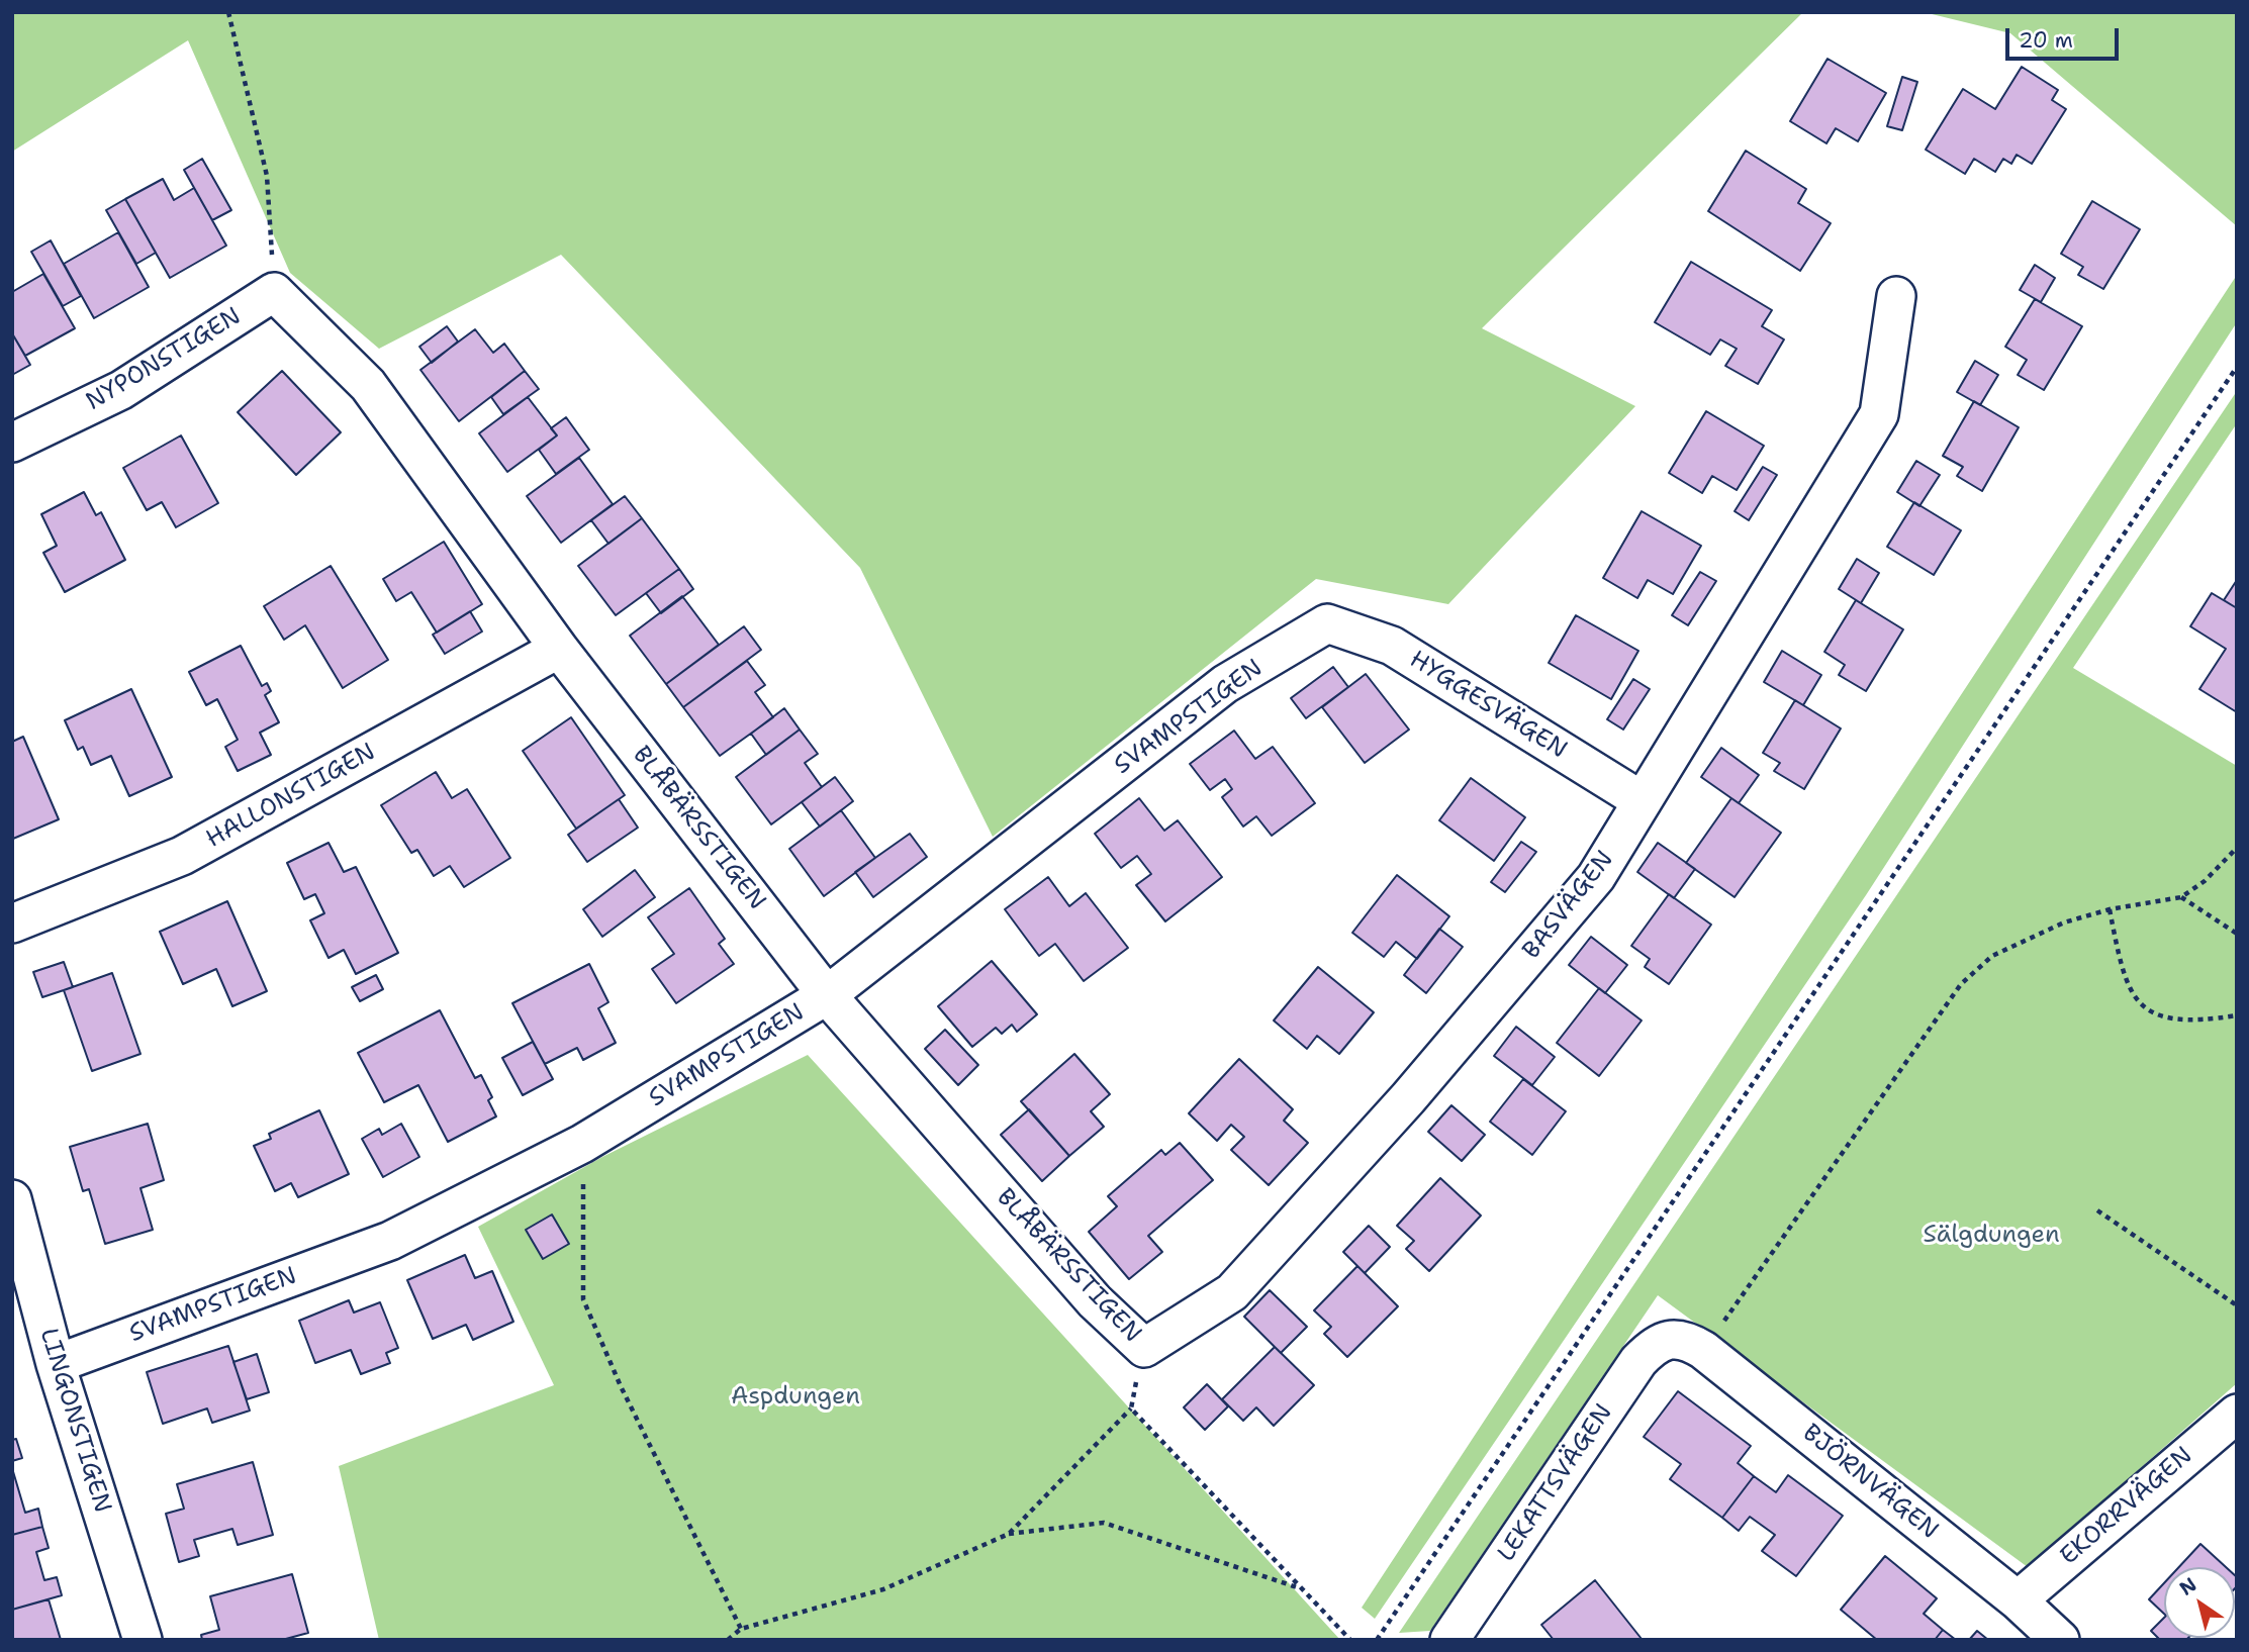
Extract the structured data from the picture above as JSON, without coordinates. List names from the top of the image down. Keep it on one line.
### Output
{"streets":{"street":["NYPONSTIGEN","HYGGESVÄGEN","SVAMPSTIGEN","HALLONSTIGEN","BLÅBÄRSSTIGEN","BASVÄGEN","LINGONSTIGEN","BJÖRNVÄGEN","LEKATTSVÄGEN","EKORRVÄGEN"]},"crossings":[["NYPONSTIGEN","BLÅBÄRSSTIGEN"],["HYGGESVÄGEN","SVAMPSTIGEN"],["HYGGESVÄGEN","BASVÄGEN"],["SVAMPSTIGEN","BLÅBÄRSSTIGEN"],["SVAMPSTIGEN","LINGONSTIGEN"],["HALLONSTIGEN","BLÅBÄRSSTIGEN"],["BLÅBÄRSSTIGEN","BASVÄGEN"],["BJÖRNVÄGEN","LEKATTSVÄGEN"],["BJÖRNVÄGEN","EKORRVÄGEN"]],"parks":["Sälgdungen","Aspdungen"],"scale_bar":"20 m","north":"top left"}
